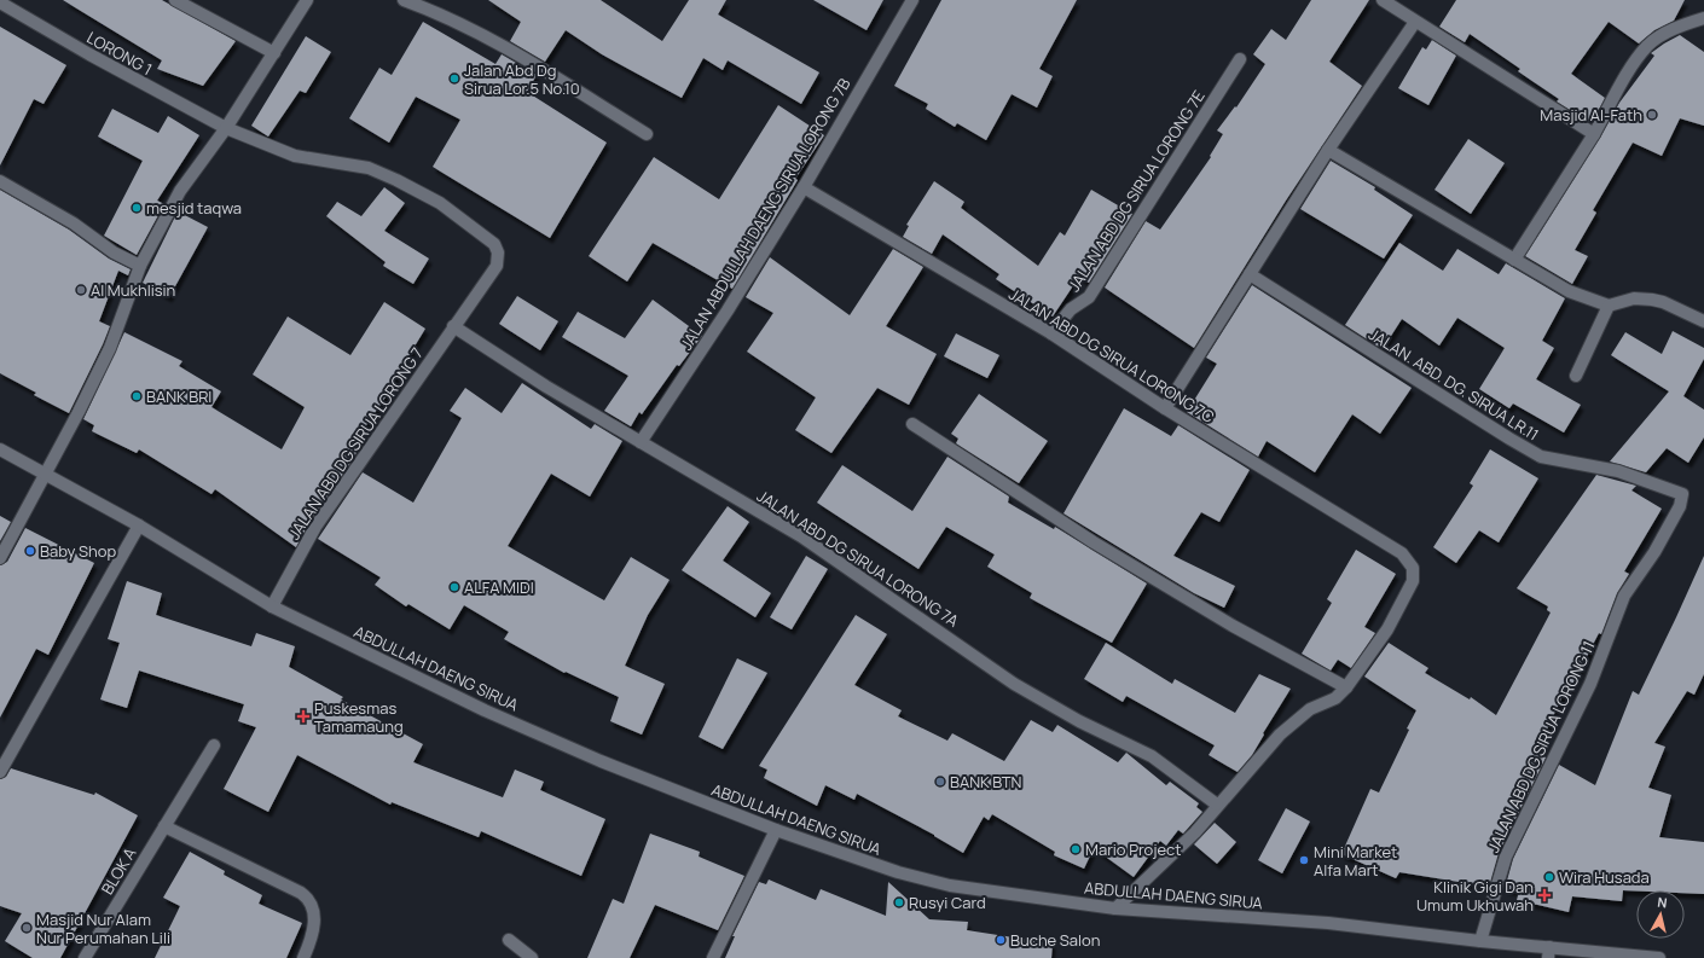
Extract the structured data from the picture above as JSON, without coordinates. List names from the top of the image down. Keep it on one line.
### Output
{"streets":{"street":["LORONG 1","JALAN ABD DG SIRUA LORONG 7E","JALAN ABDULLAH DAENG SIRUA LORONG 7B","JALAN ABD DG SIRUA LORONG 7C","JALAN. ABD. DG. SIRUA LR.11","JALAN ABD DG SIRUA LORONG 7","JALAN ABD DG SIRUA LORONG 7A","ABDULLAH DAENG SIRUA","JALAN ABD DG SIRUA LORONG 11","BLOK A"]},"crossings":[["LORONG 1","JALAN ABD DG SIRUA LORONG 7"],["LORONG 1","JALAN ABD DG SIRUA LORONG 7A"],["JALAN ABD DG SIRUA LORONG 7E","JALAN ABD DG SIRUA LORONG 7C"],["JALAN ABDULLAH DAENG SIRUA LORONG 7B","JALAN ABD DG SIRUA LORONG 7C"],["JALAN ABDULLAH DAENG SIRUA LORONG 7B","JALAN ABD DG SIRUA LORONG 7A"],["JALAN. ABD. DG. SIRUA LR.11","JALAN ABD DG SIRUA LORONG 11"],["JALAN ABD DG SIRUA LORONG 7","JALAN ABD DG SIRUA LORONG 7A"],["JALAN ABD DG SIRUA LORONG 7","ABDULLAH DAENG SIRUA"],["ABDULLAH DAENG SIRUA","JALAN ABD DG SIRUA LORONG 11"]],"places":{"other":["Jalan Abd Dg Sirua Lor.5 No.10","Masjid Al-Fath","mesjid taqwa","Al Mukhlisin","BANK BRI","Baby Shop","ALFA MIDI","BANK BTN","Mario Project","Mini Market Alfa Mart","Wira Husada","Rusyi Card","Masjid Nur Alam Nur Perumahan Lili","Buche Salon"],"health":["Puskesmas Tamamaung","Klinik Gigi Dan Umum Ukhuwah"]},"north":"top"}
